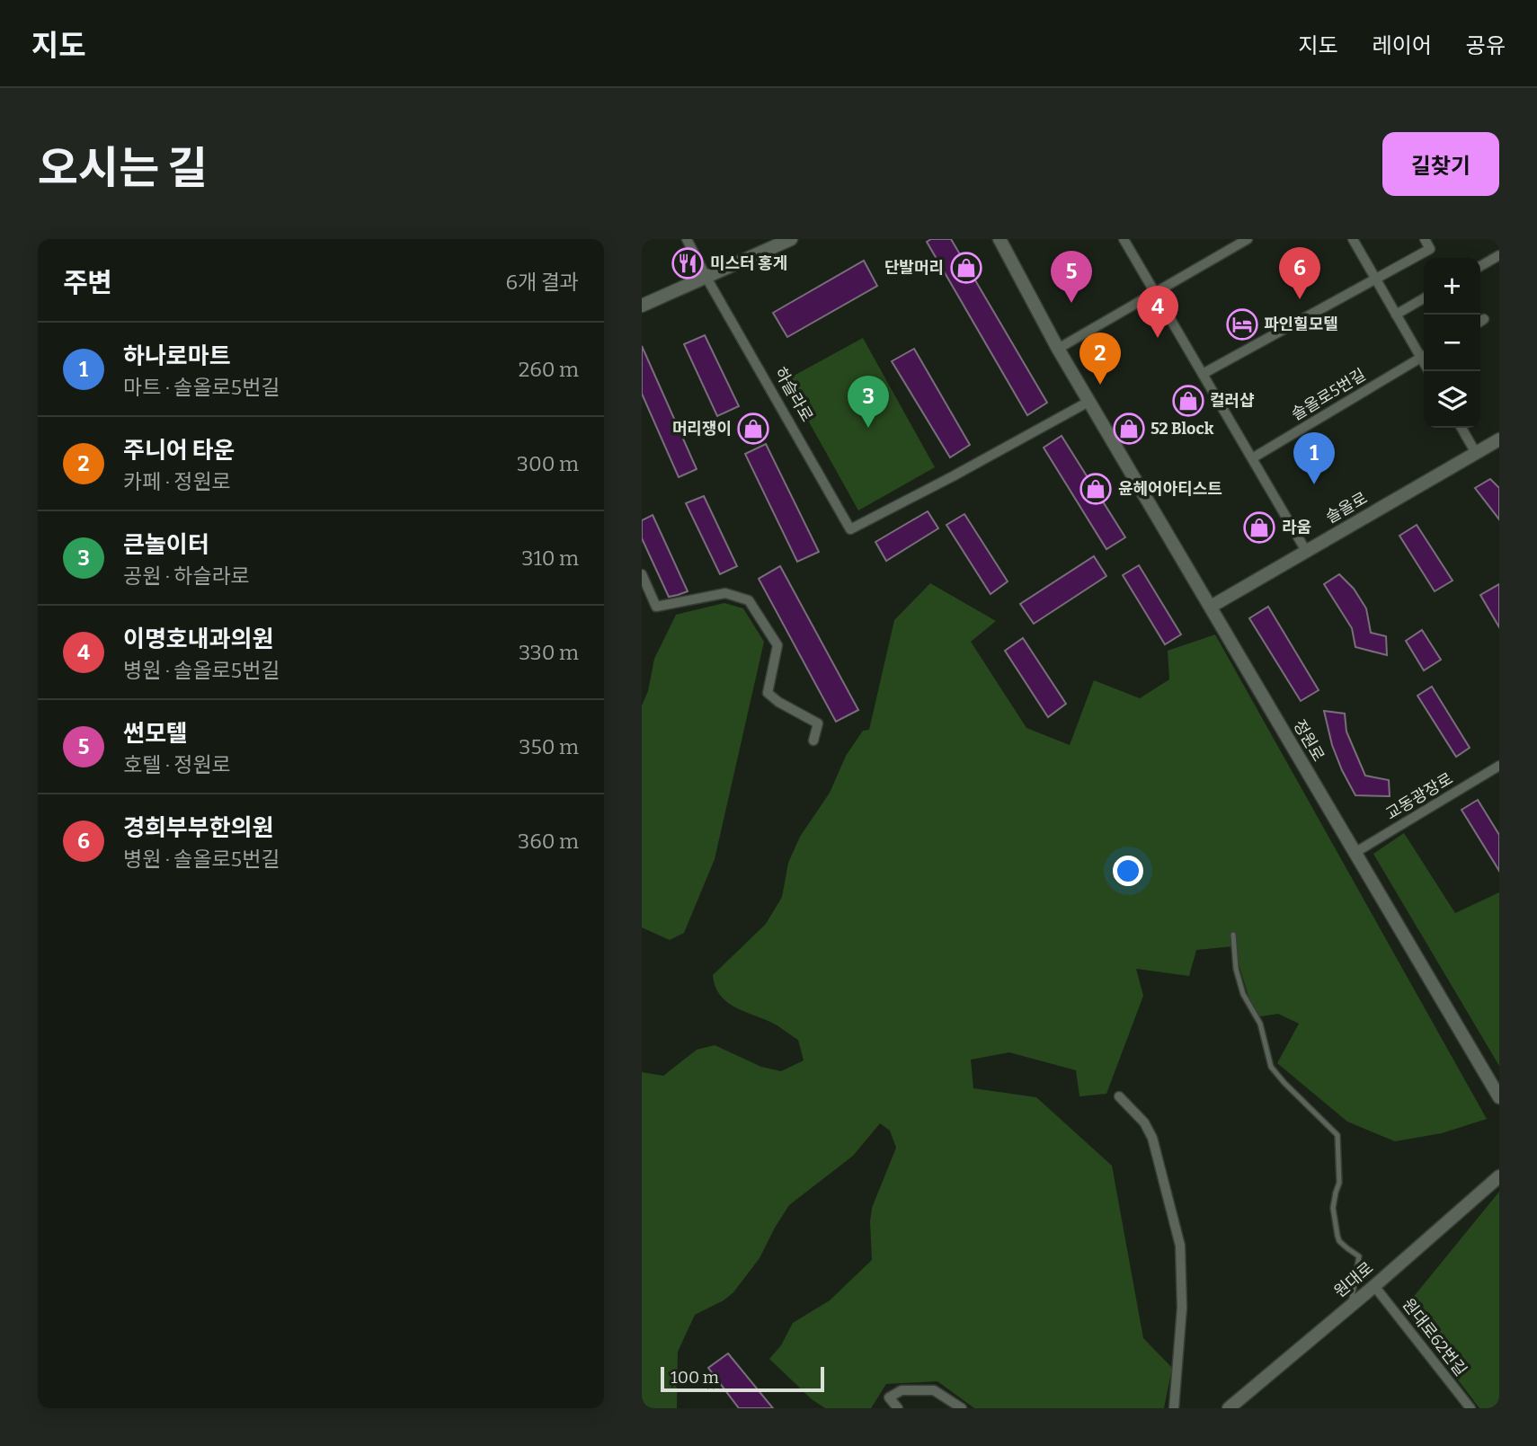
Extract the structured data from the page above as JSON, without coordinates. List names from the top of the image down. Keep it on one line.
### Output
{"streets":{"street":["하슬라로","솔올로5번길","솔올로","정원로","교동광장로","원대로","원대로62번길"]},"crossings":[["하슬라로","정원로"],["솔올로","정원로"],["정원로","교동광장로"],["원대로","원대로62번길"]],"places":{"restaurant":["미스터 홍게"],"shop":["단발머리","컬러샵","머리쟁이","52 Block","윤헤어아티스트","라움"],"hotel":["파인힐모텔"]},"scale_bar":"100 m","page":{"header":"지도","nav":["지도","레이어","공유"],"title":"오시는 길","buttons":"길찾기","heading":["주변","6개 결과"],"pins":["6","5","4","2","3","1"],"map_buttons":["+","−"],"list":[{"mark":"1","name":"하나로마트","note":"마트 · 솔올로5번길","value":"260 m"},{"mark":"2","name":"주니어 타운","note":"카페 · 정원로","value":"300 m"},{"mark":"3","name":"큰놀이터","note":"공원 · 하슬라로","value":"310 m"},{"mark":"4","name":"이명호내과의원","note":"병원 · 솔올로5번길","value":"330 m"},{"mark":"5","name":"썬모텔","note":"호텔 · 정원로","value":"350 m"},{"mark":"6","name":"경희부부한의원","note":"병원 · 솔올로5번길","value":"360 m"}],"scale":"100 m"}}
